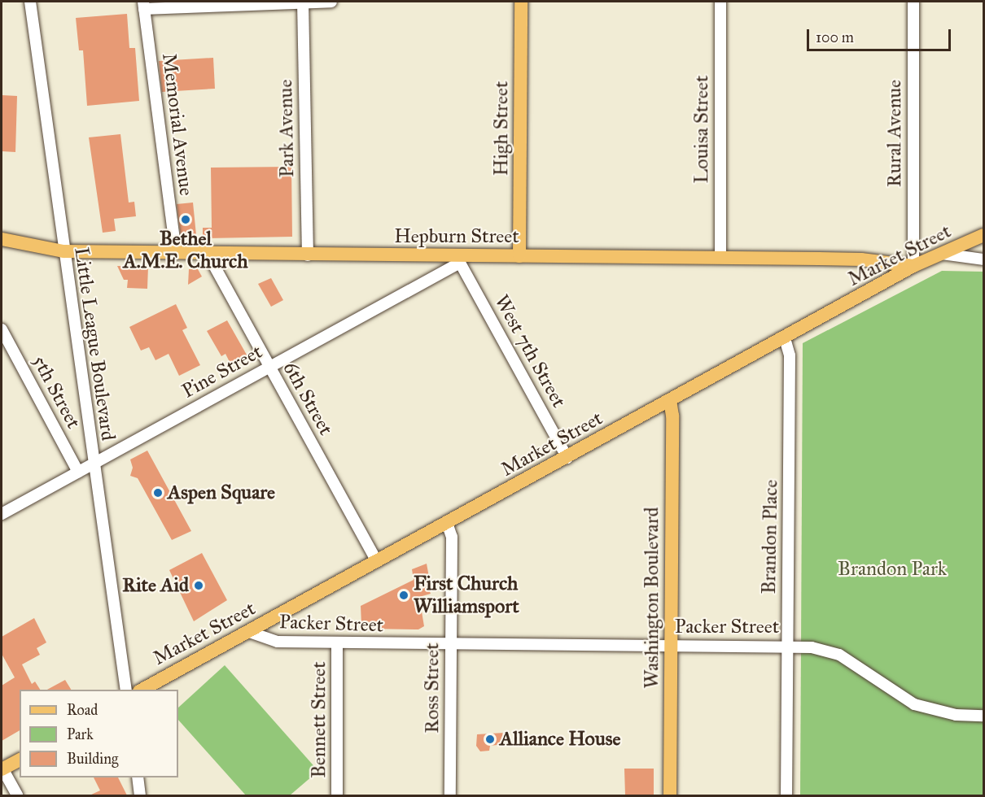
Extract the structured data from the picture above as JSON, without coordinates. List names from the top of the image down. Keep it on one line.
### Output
{"streets":{"main road":["High Street","Hepburn Street","Market Street","Washington Boulevard"],"street":["Memorial Avenue","Park Avenue","Louisa Street","Rural Avenue","Little League Boulevard","West 7th Street","Pine Street","5th Street","6th Street","Brandon Place","Packer Street","Ross Street","Bennett Street"]},"crossings":[["Memorial Avenue","Hepburn Street"],["Park Avenue","Hepburn Street"],["High Street","Hepburn Street"],["Louisa Street","Hepburn Street"],["Rural Avenue","Hepburn Street"],["Rural Avenue","Market Street"],["Hepburn Street","Market Street"],["Hepburn Street","Little League Boulevard"],["Hepburn Street","West 7th Street"],["Hepburn Street","Pine Street"],["Hepburn Street","6th Street"],["Market Street","West 7th Street"],["Market Street","6th Street"],["Market Street","Brandon Place"],["Market Street","Washington Boulevard"],["Market Street","Packer Street"],["Market Street","Ross Street"],["Little League Boulevard","Pine Street"],["West 7th Street","Pine Street"],["Pine Street","5th Street"],["Pine Street","6th Street"],["Brandon Place","Packer Street"],["Washington Boulevard","Packer Street"],["Packer Street","Ross Street"],["Packer Street","Bennett Street"]],"parks":["Brandon Park"],"places":["Bethel A.M.E. Church","Aspen Square","Rite Aid","First Church Williamsport","Alliance House"],"legend":["Road","Park","Building"],"scale_bar":"100 m"}
